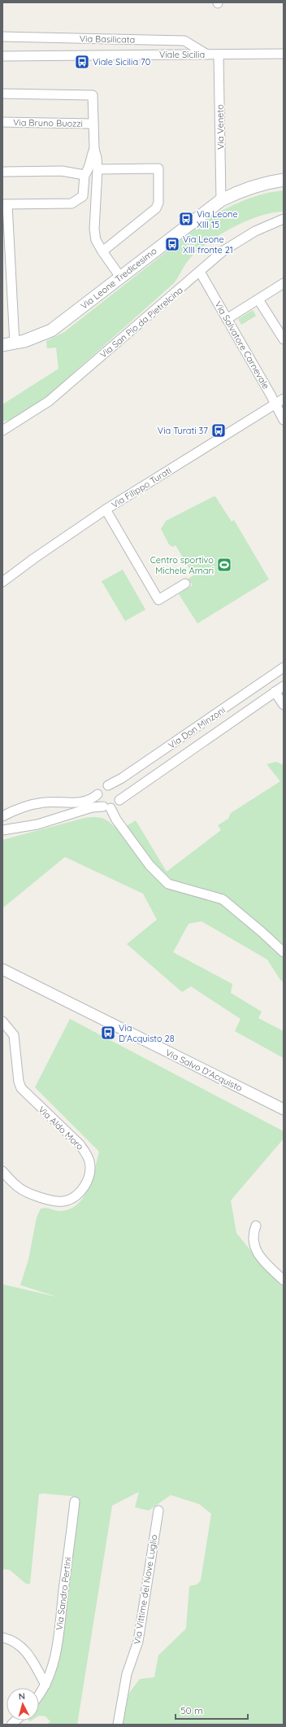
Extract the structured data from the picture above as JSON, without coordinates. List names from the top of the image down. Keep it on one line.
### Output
{"streets":{"main road":["Via Leone Tredicesimo"],"street":["Via Basilicata","Viale Sicilia","Via Bruno Buozzi","Via Veneto","Via San Pio da Pietrelcina","Via Salvatore Carnevale","Via Filippo Turati","Via Don Minzoni","Via Salvo D'Acquisto","Via Aldo Moro","Via Vittime del Nove Luglio","Via Sandro Pertini"]},"crossings":[["Via Basilicata","Viale Sicilia"],["Viale Sicilia","Via Veneto"],["Via Veneto","Via Leone Tredicesimo"],["Via San Pio da Pietrelcina","Via Salvatore Carnevale"],["Via Salvatore Carnevale","Via Filippo Turati"]],"places":{"bus stop":["Viale Sicilia 70","Via Leone XIII 15","Via Leone XIII fronte 21","Via Turati 37","Via D'Acquisto 28"],"sports":["Centro sportivo Michele Amari"]},"scale_bar":"50 m","north":"top"}
